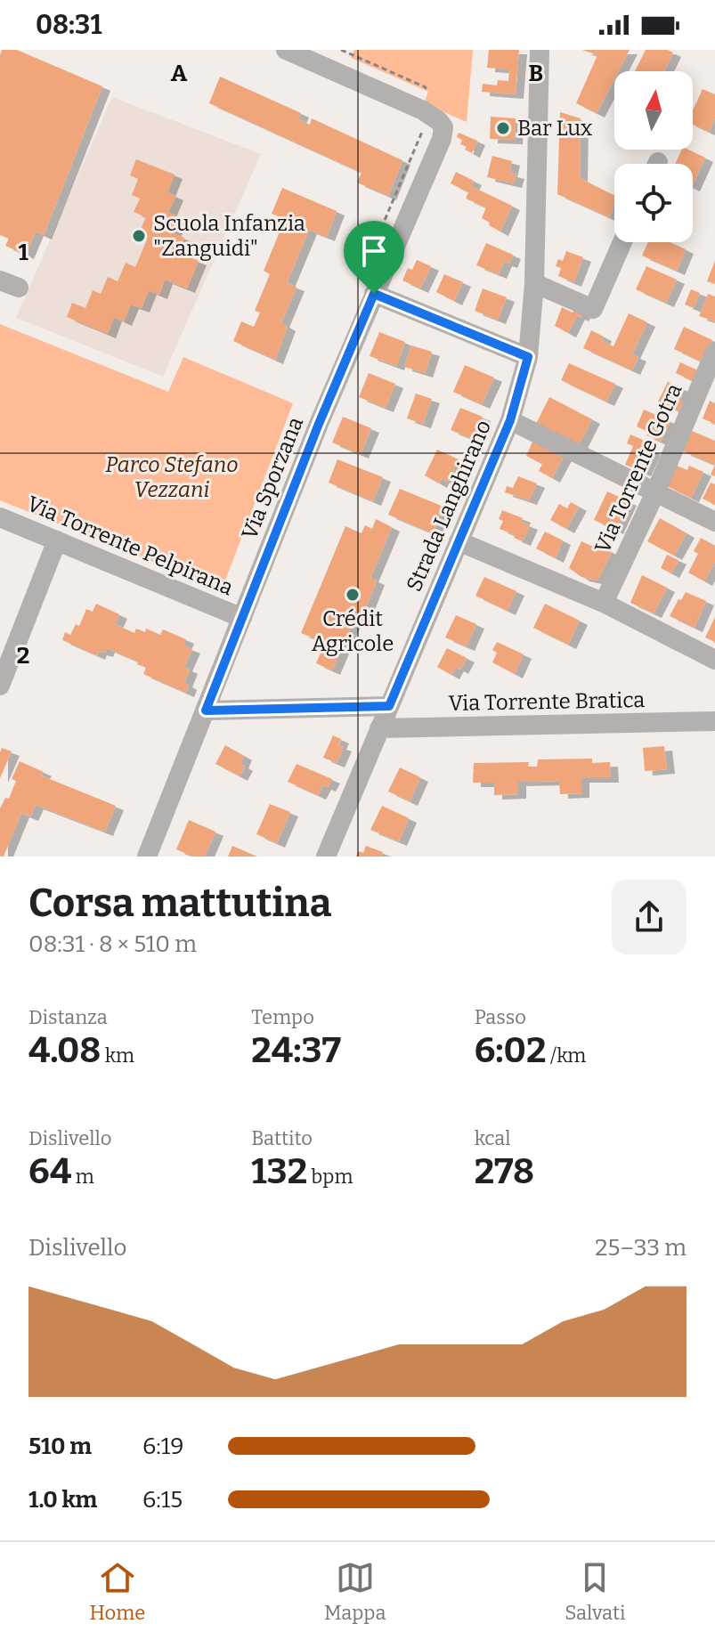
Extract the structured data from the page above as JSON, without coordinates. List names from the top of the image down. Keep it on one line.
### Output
{"streets":{"street":["Via Torrente Gotra","Via Sporzana","Strada Langhirano","Via Torrente Pelpirana","Via Torrente Bratica"]},"crossings":[["Via Sporzana","Via Torrente Pelpirana"],["Strada Langhirano","Via Torrente Bratica"]],"parks":["Parco Stefano Vezzani"],"places":["Bar Lux","Scuola Infanzia \"Zanguidi\"","Crédit Agricole"],"north":"top","page":{"status":"08:31","heading":["Corsa mattutina","08:31 · 8 × 510 m"],"stats":[["Distanza","4.08 km"],["Tempo","24:37"],["Passo","6:02 /km"],["Dislivello","64 m"],["Battito","132 bpm"],["kcal","278"]],"chart":["Dislivello","25–33 m"],"list":[{"name":"510 m","note":"6:19"},{"name":"1.0 km","note":"6:15"}],"tabs":["Home","Mappa","Salvati"]},"grid":{"columns":["A","B"],"rows":["1","2"]}}
